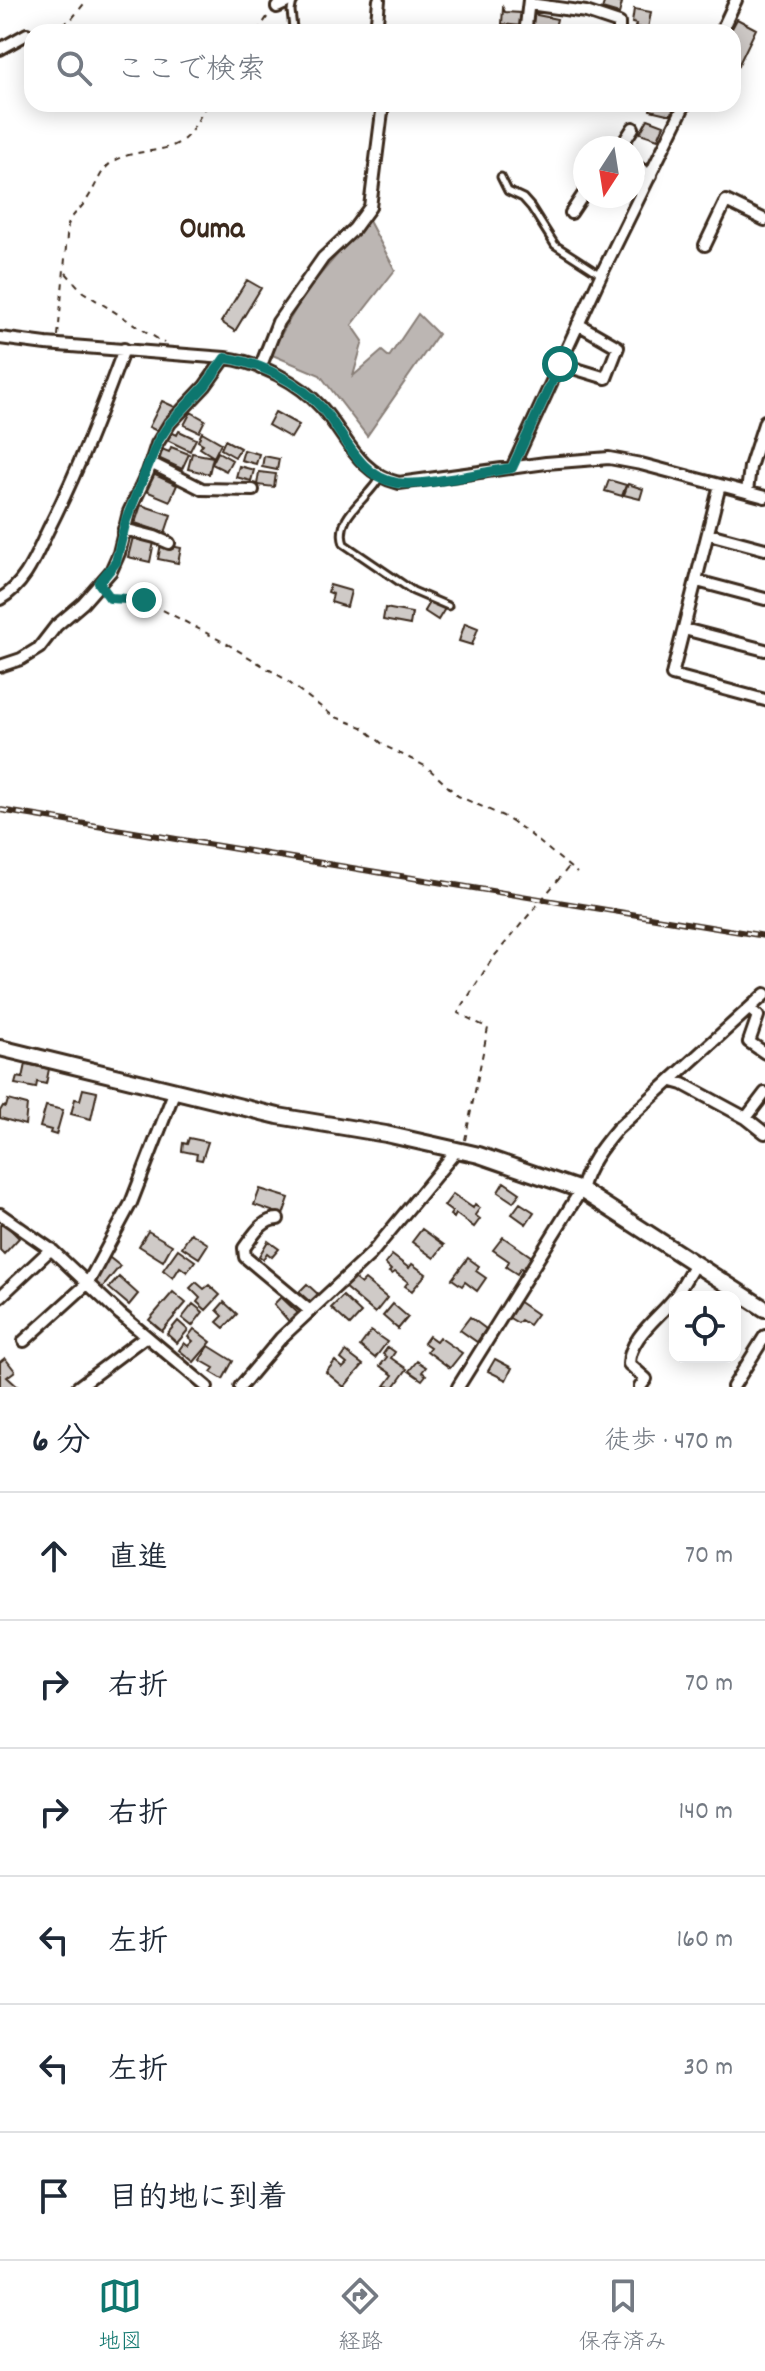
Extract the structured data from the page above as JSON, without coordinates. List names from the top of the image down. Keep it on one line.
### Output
{"districts":["Ouma"],"north":"bottom","page":{"search":"ここで検索","heading":["6 分","徒歩 · 470 m"],"list":[["直進","70 m"],["右折","70 m"],["右折","140 m"],["左折","160 m"],["左折","30 m"],"目的地に到着"],"nav":["地図","経路","保存済み"]}}
